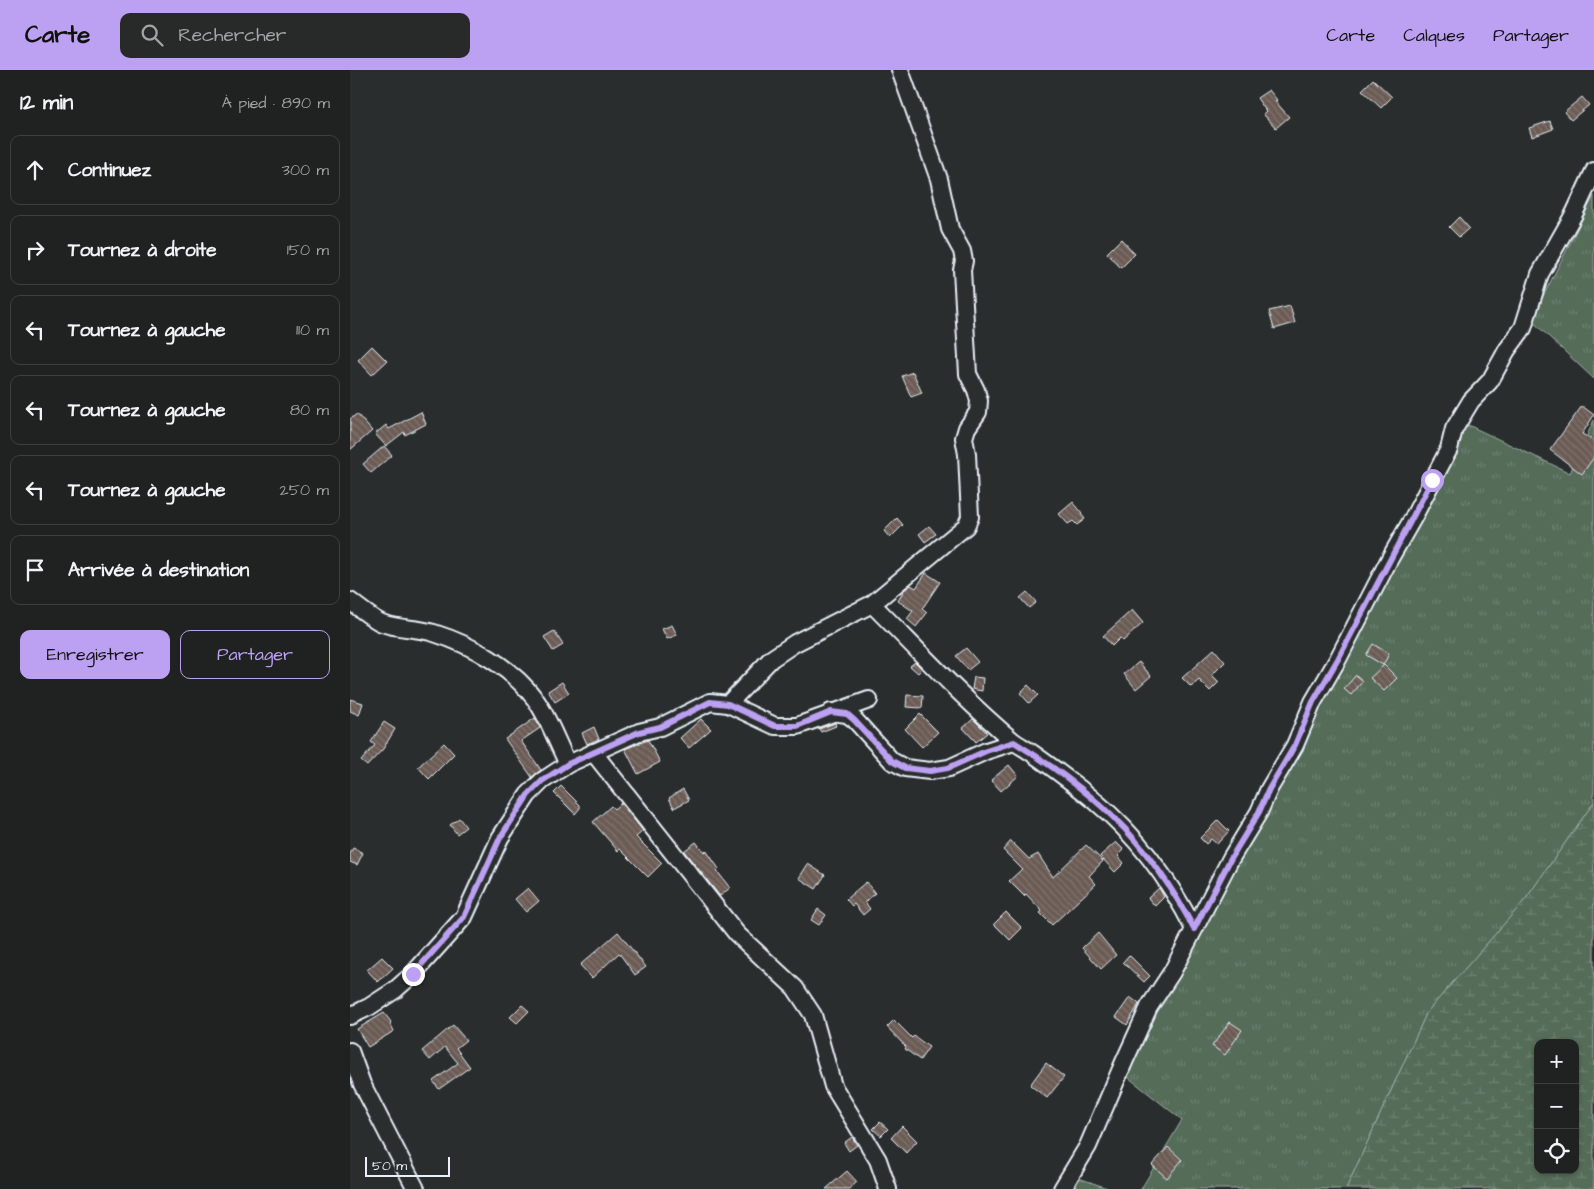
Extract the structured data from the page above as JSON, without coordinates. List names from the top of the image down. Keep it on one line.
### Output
{"scale_bar":"50 m","page":{"header":"Carte","search":"Rechercher","nav":["Carte","Calques","Partager"],"heading":["12 min","À pied · 890 m"],"list":[["Continuez","300 m"],["Tournez à droite","150 m"],["Tournez à gauche","110 m"],["Tournez à gauche","80 m"],["Tournez à gauche","250 m"],"Arrivée à destination"],"buttons":["Enregistrer","Partager"],"map_buttons":["+","−"],"scale":"50 m"}}
